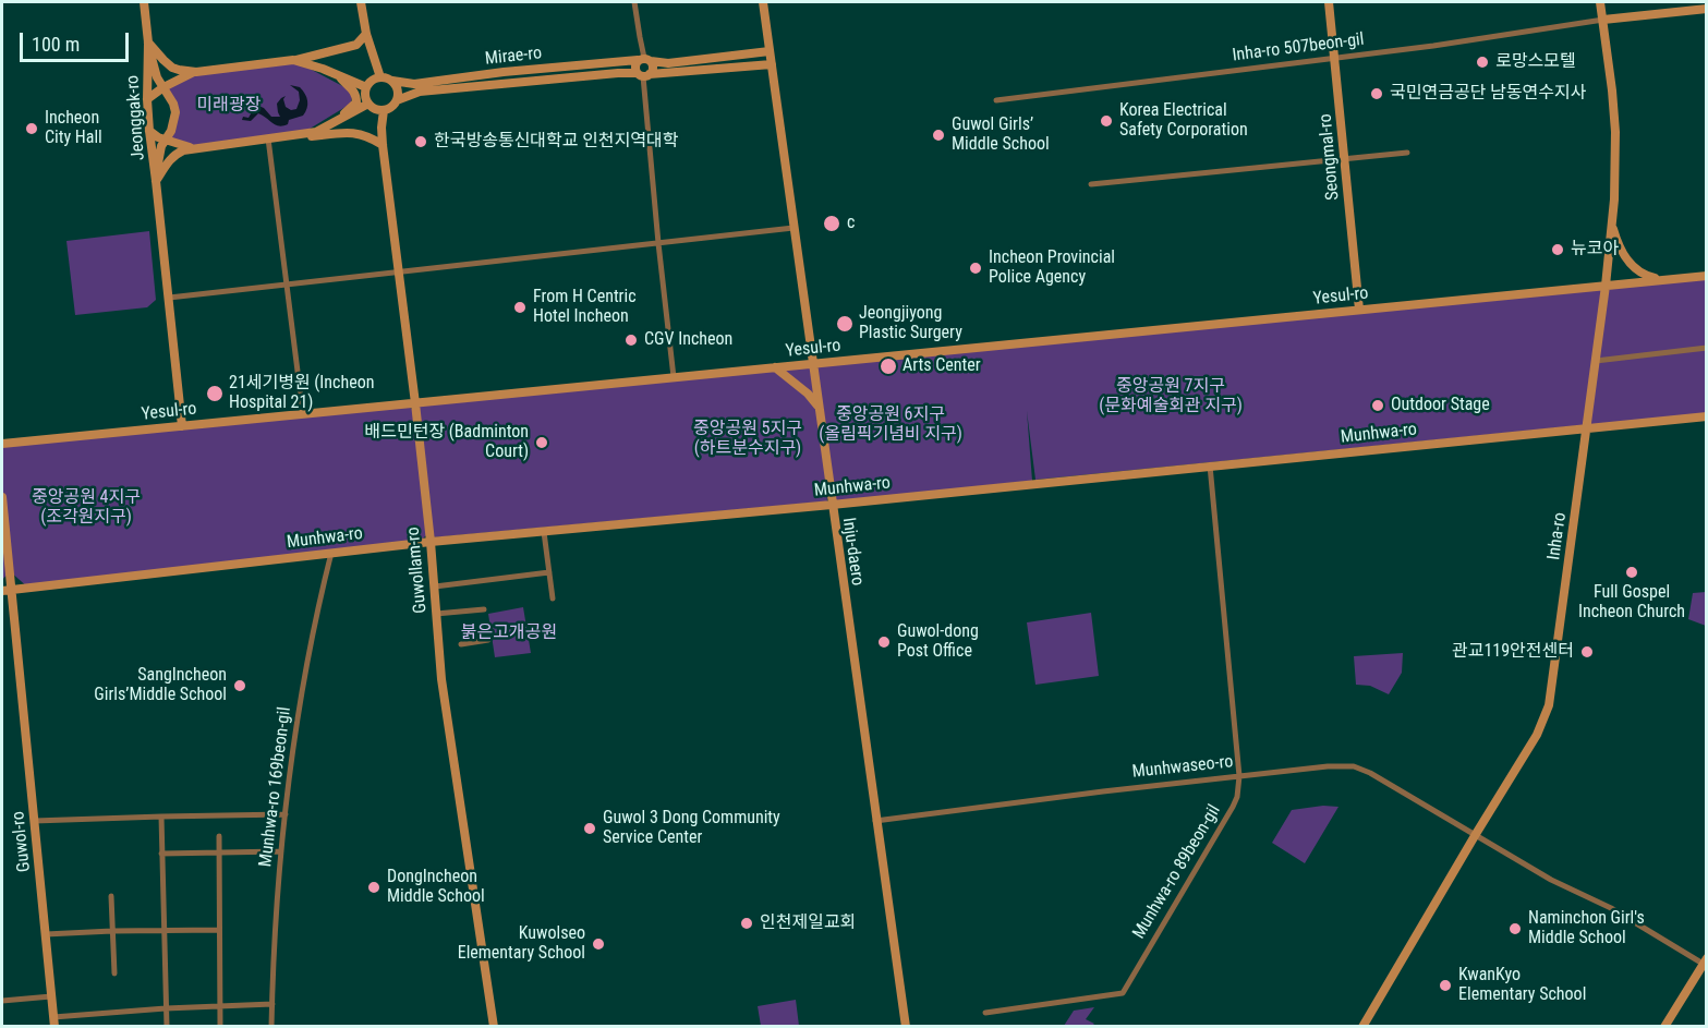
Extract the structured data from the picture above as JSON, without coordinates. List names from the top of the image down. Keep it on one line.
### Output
{"streets":{"main road":["Mirae-ro","Jeonggak-ro","Seongmal-ro","Yesul-ro","Munhwa-ro","Inha-ro","Inju-daero","Guwollam-ro","Guwol-ro"],"street":["Inha-ro 507beon-gil","Munhwaseo-ro","Munhwa-ro 169beon-gil","Munhwa-ro 89beon-gil"]},"crossings":[["Inha-ro 507beon-gil","Seongmal-ro"],["Inha-ro 507beon-gil","Inha-ro"],["Mirae-ro","Inju-daero"],["Mirae-ro","Guwollam-ro"],["Jeonggak-ro","Yesul-ro"],["Seongmal-ro","Yesul-ro"],["Yesul-ro","Inha-ro"],["Yesul-ro","Inju-daero"],["Yesul-ro","Guwollam-ro"],["Munhwa-ro","Inha-ro"],["Munhwa-ro","Inju-daero"],["Munhwa-ro","Guwollam-ro"],["Munhwa-ro","Munhwa-ro 169beon-gil"],["Munhwa-ro","Guwol-ro"],["Munhwa-ro","Munhwa-ro 89beon-gil"],["Inha-ro","Munhwaseo-ro"],["Inju-daero","Munhwaseo-ro"],["Munhwaseo-ro","Munhwa-ro 89beon-gil"]],"parks":["미래광장","중앙공원 7지구 (문화예술회관 지구)","중앙공원 6지구 (올림픽기념비 지구)","중앙공원 5지구 (하트분수지구)","중앙공원 4지구 (조각원지구)","붉은고개공원"],"places":["로망스모텔","국민연금공단 남동연수지사","Korea Electrical Safety Corporation","Incheon City Hall","Guwol Girls’ Middle School","한국방송통신대학교 인천지역대학","c","뉴코아","Incheon Provincial Police Agency","From H Centric Hotel Incheon","Jeongjiyong Plastic Surgery","CGV Incheon","Arts Center","21세기병원 (Incheon Hospital 21)","Outdoor Stage","배드민턴장 (Badminton Court)","Full Gospel Incheon Church","Guwol-dong Post Office","관교119안전센터","SangIncheon Girls’Middle School","Guwol 3 Dong Community Service Center","DongIncheon Middle School","인천제일교회","Naminchon Girl's Middle School","Kuwolseo Elementary School","KwanKyo Elementary School"],"scale_bar":"100 m"}
